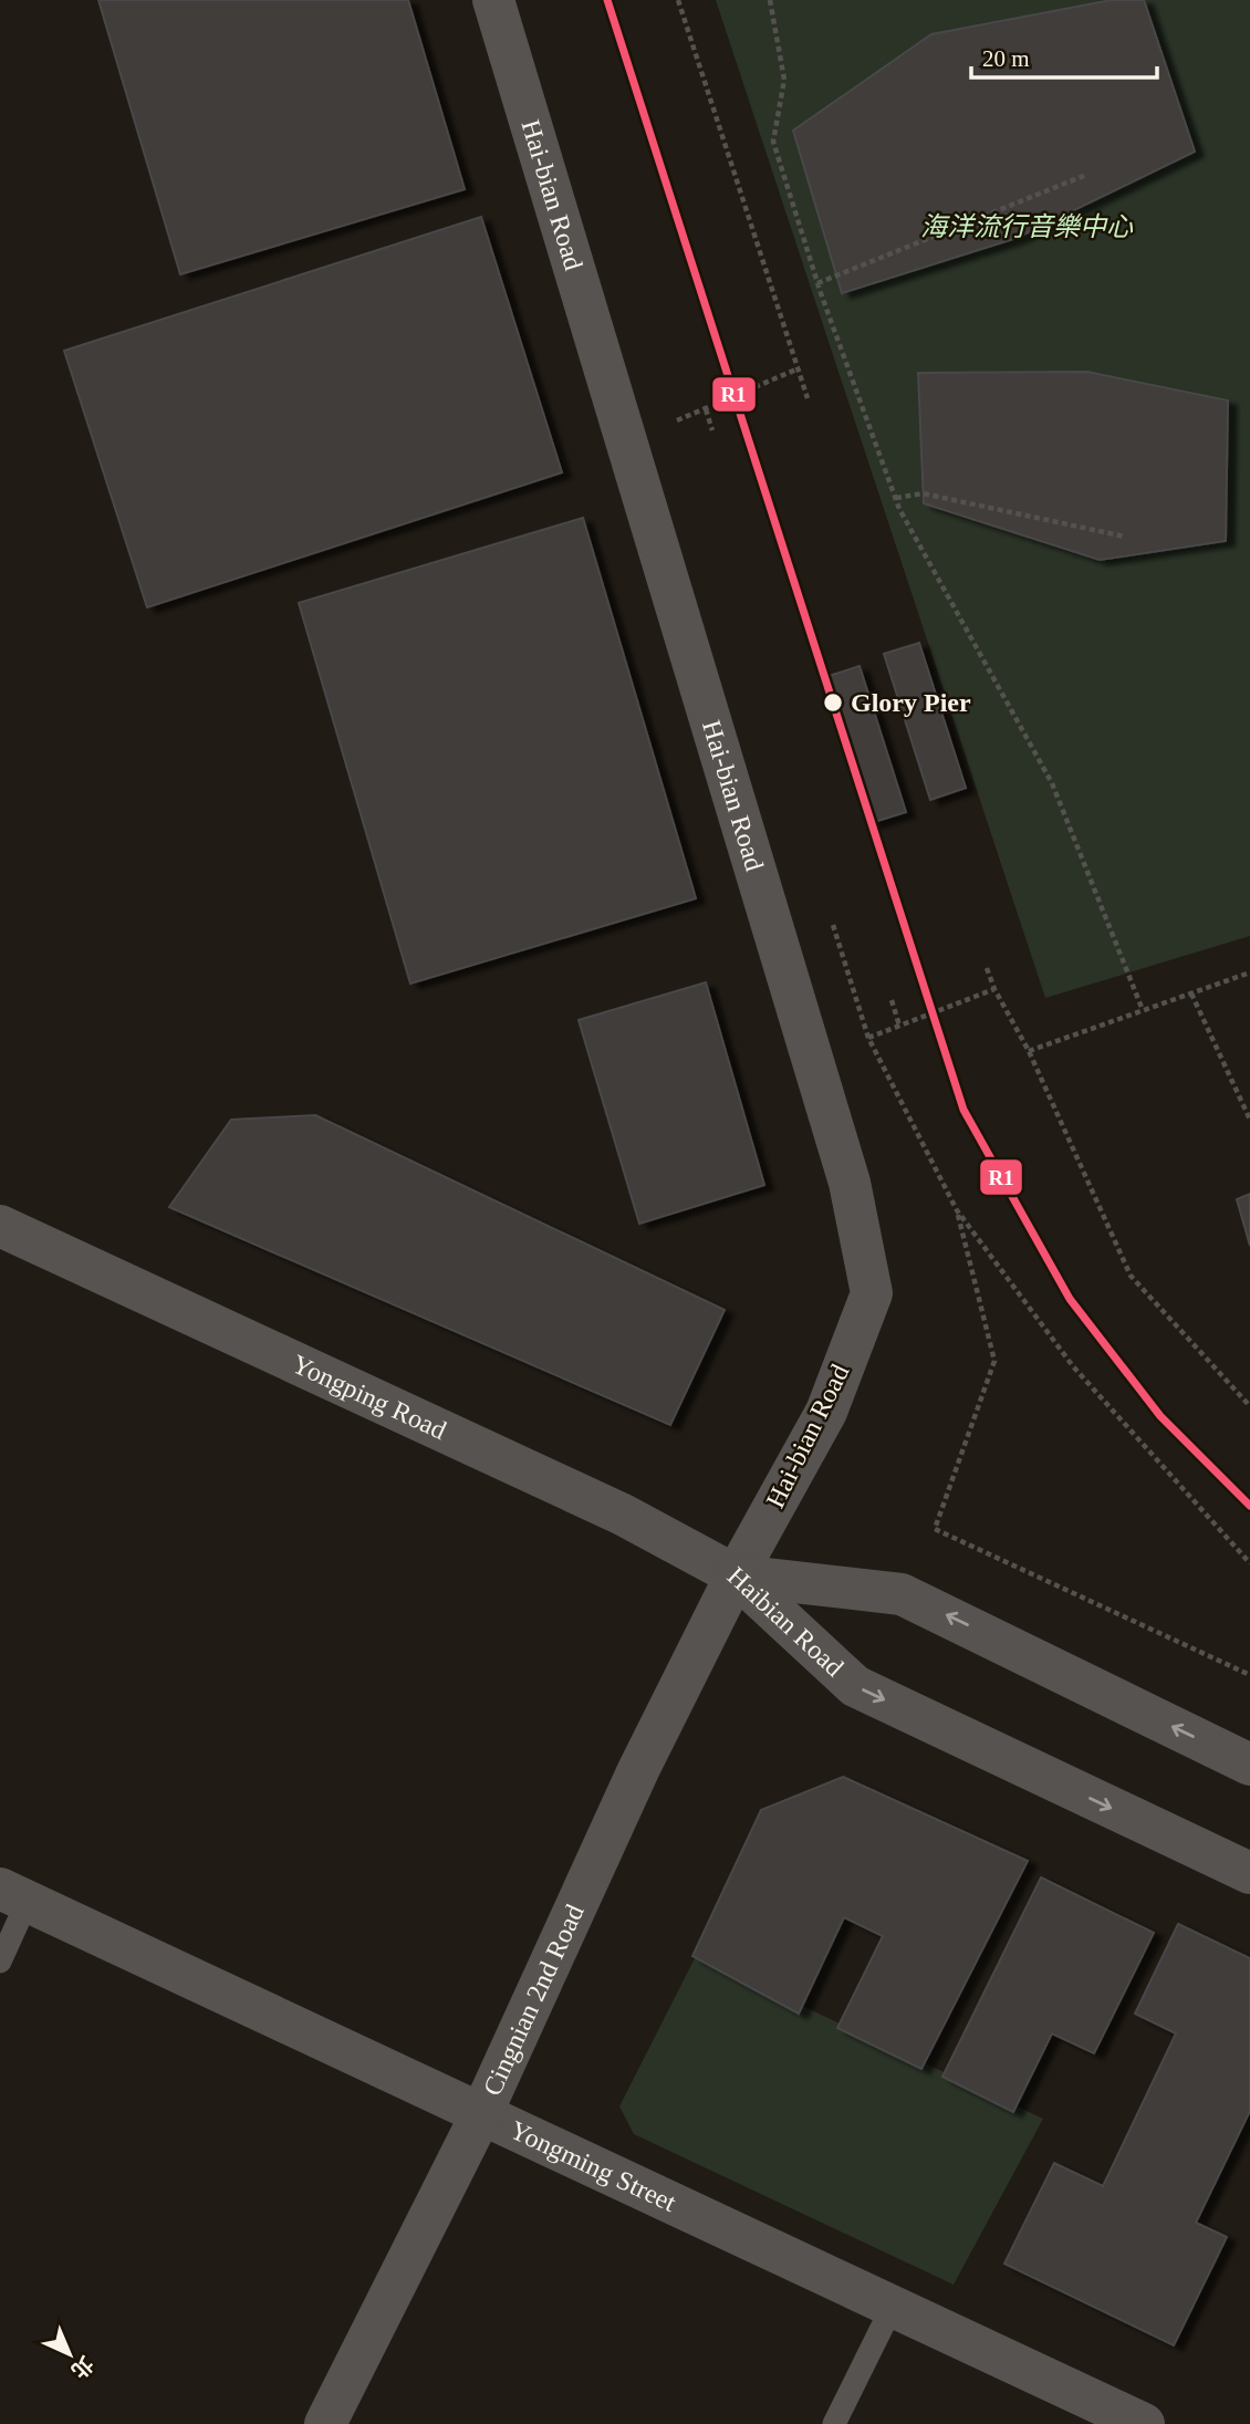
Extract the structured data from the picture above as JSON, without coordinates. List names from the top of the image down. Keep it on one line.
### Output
{"streets":{"street":["Hai-bian Road","Yongping Road","Haibian Road","Cingnian 2nd Road","Yongming Street"]},"crossings":[["Hai-bian Road","Yongping Road"],["Hai-bian Road","Haibian Road"],["Hai-bian Road","Cingnian 2nd Road"],["Yongping Road","Haibian Road"],["Yongping Road","Cingnian 2nd Road"],["Haibian Road","Cingnian 2nd Road"],["Cingnian 2nd Road","Yongming Street"]],"parks":["海洋流行音樂中心"],"places":["Glory Pier"],"lines":["transit line R1"],"scale_bar":"20 m","north":"bottom right"}
